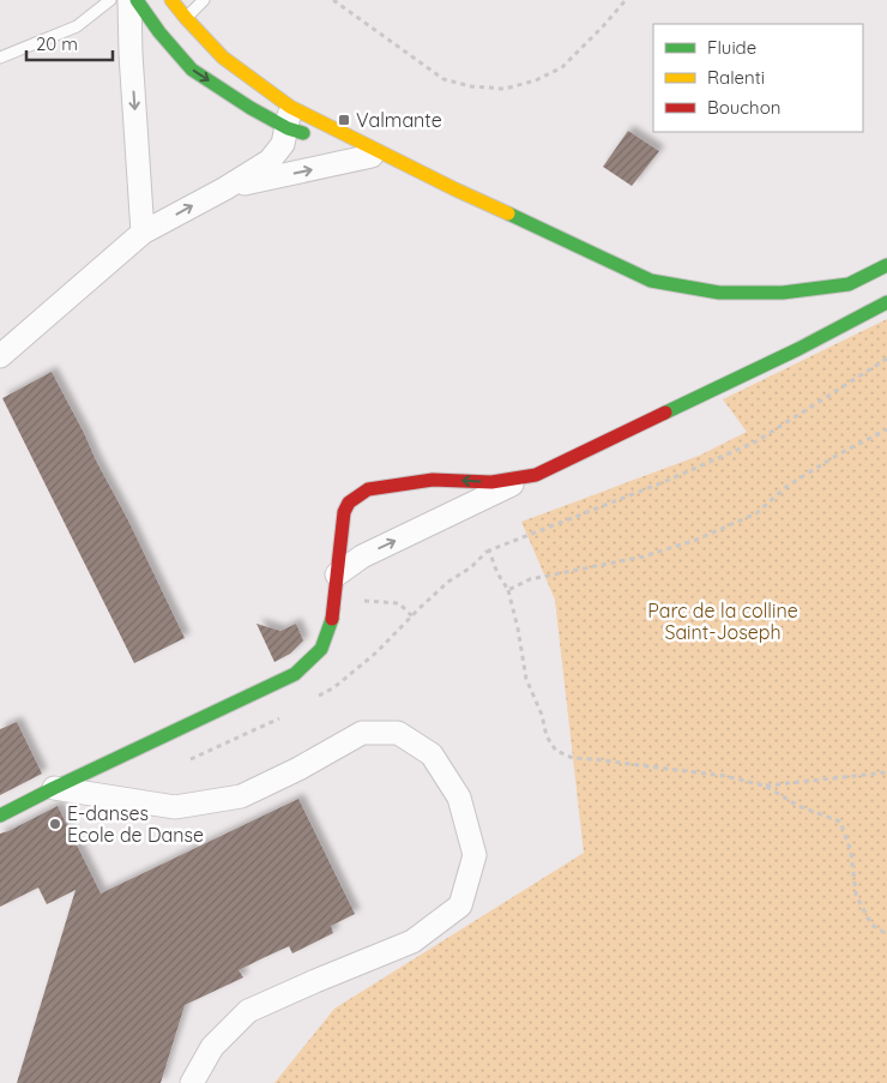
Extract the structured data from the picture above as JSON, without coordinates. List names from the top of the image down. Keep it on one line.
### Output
{"parks":["Parc de la colline Saint-Joseph"],"places":{"transit":["Valmante"],"other":["E-danses Ecole de Danse"]},"legend":["Fluide","Ralenti","Bouchon"],"scale_bar":"20 m"}
